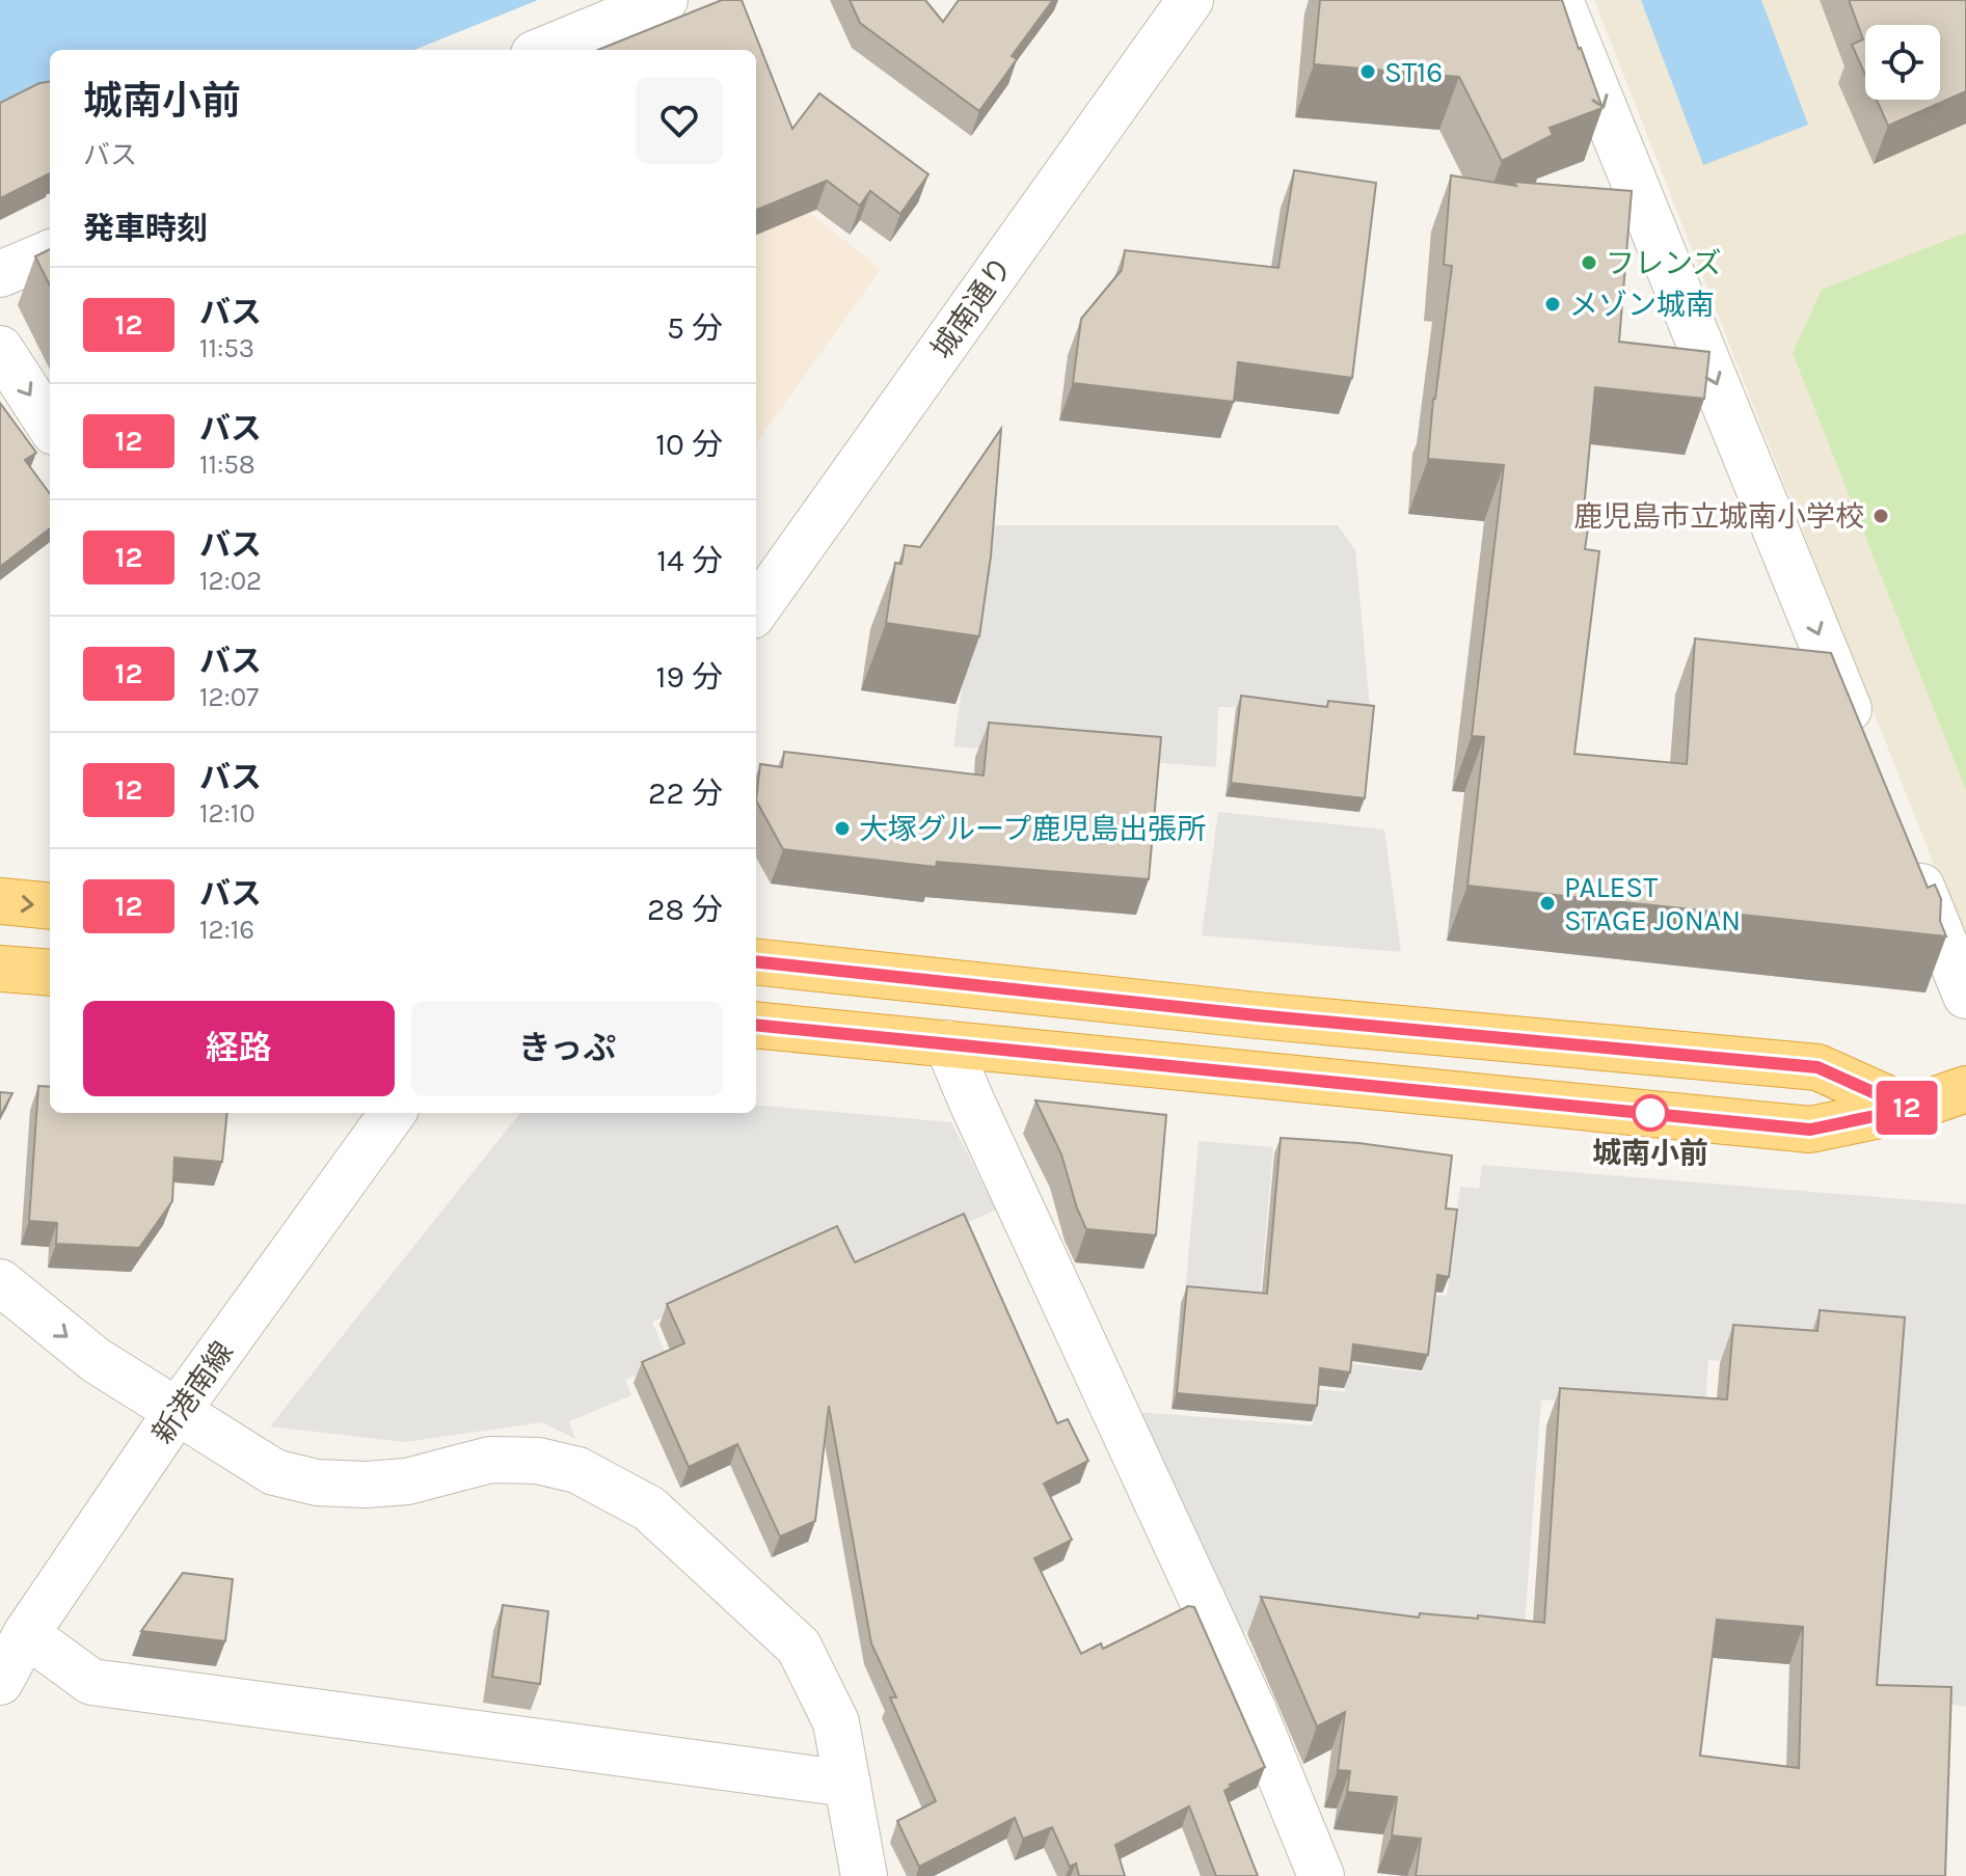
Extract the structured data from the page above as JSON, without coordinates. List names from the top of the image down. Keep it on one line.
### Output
{"streets":{"street":["城南通り","新港南線"]},"places":["ST16","フレンズ","メゾン城南","鹿児島市立城南小学校","大塚グループ鹿児島出張所","PALEST STAGE JONAN","城南小前"],"lines":["bus line 12"],"page":{"on_map":"12","heading":[["城南小前","バス"],"発車時刻"],"list":[{"mark":"12","name":"バス","note":"11:53","value":"5 分"},{"mark":"12","name":"バス","note":"11:58","value":"10 分"},{"mark":"12","name":"バス","note":"12:02","value":"14 分"},{"mark":"12","name":"バス","note":"12:07","value":"19 分"},{"mark":"12","name":"バス","note":"12:10","value":"22 分"},{"mark":"12","name":"バス","note":"12:16","value":"28 分"}],"buttons":["経路","きっぷ"]}}
